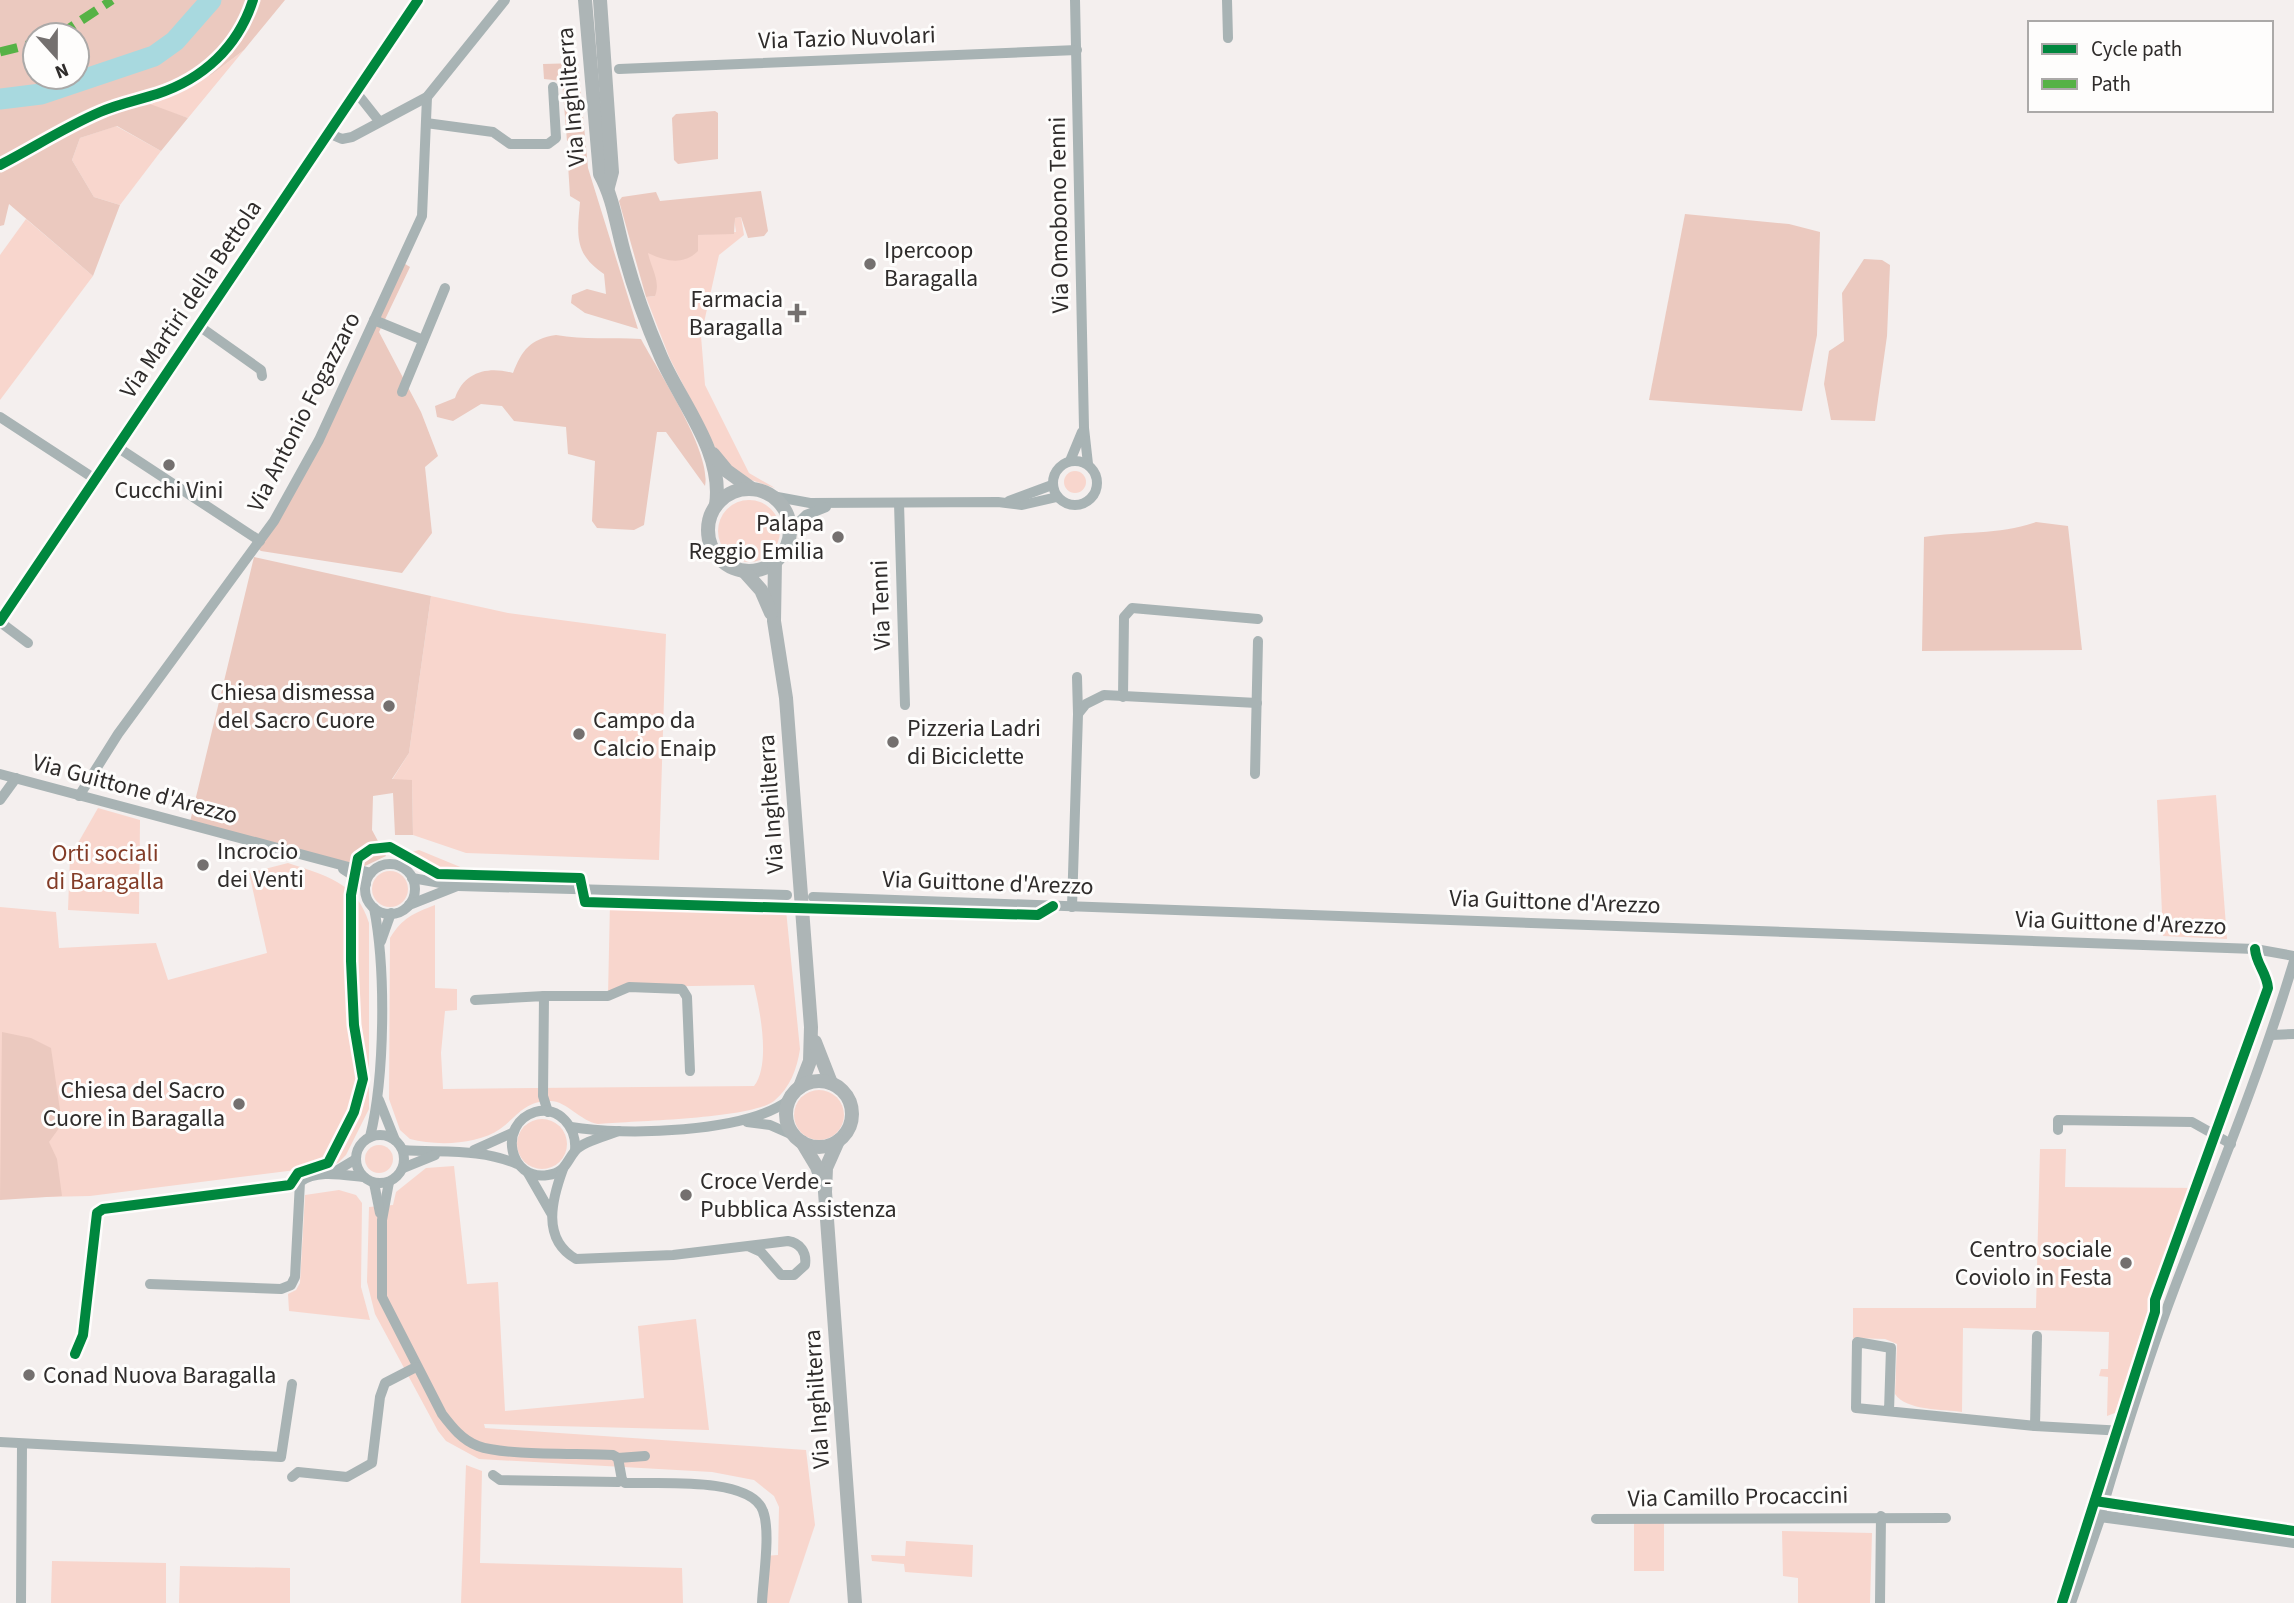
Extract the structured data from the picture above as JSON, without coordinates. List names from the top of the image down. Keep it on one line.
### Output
{"streets":{"main road":["Via Inghilterra","Via Martiri della Bettola"],"street":["Via Tazio Nuvolari","Via Omobono Tenni","Via Antonio Fogazzaro","Via Tenni","Via Guittone d'Arezzo","Via Camillo Procaccini"]},"crossings":[["Via Tazio Nuvolari","Via Omobono Tenni"],["Via Inghilterra","Via Omobono Tenni"],["Via Omobono Tenni","Via Tenni"],["Via Antonio Fogazzaro","Via Guittone d'Arezzo"]],"parks":["Orti sociali di Baragalla"],"places":{"other":["Ipercoop Baragalla","Cucchi Vini","Palapa Reggio Emilia","Chiesa dismessa del Sacro Cuore","Campo da Calcio Enaip","Pizzeria Ladri di Biciclette","Incrocio dei Venti","Chiesa del Sacro Cuore in Baragalla","Croce Verde - Pubblica Assistenza","Centro sociale Coviolo in Festa","Conad Nuova Baragalla"],"health":["Farmacia Baragalla"]},"legend":["Cycle path","Path"],"north":"bottom"}
